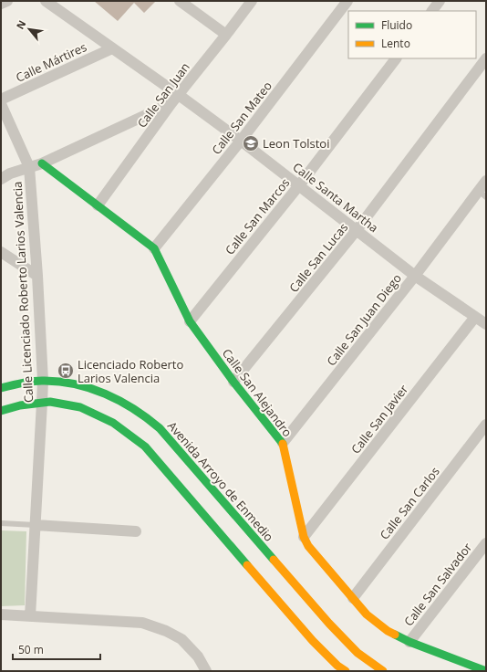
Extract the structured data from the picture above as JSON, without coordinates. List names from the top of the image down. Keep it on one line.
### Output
{"streets":{"street":["Calle Mártires","Calle San Juan","Calle San Mateo","Calle Santa Martha","Calle San Marcos","Calle San Lucas","Calle Licenciado Roberto Larios Valencia","Calle San Juan Diego","Calle San Alejandro","Calle San Javier","Avenida Arroyo de Enmedio","Calle San Carlos","Calle San Salvador"]},"crossings":[["Calle Mártires","Calle Santa Martha"],["Calle San Juan","Calle Santa Martha"],["Calle San Juan","Calle San Alejandro"],["Calle San Mateo","Calle Santa Martha"],["Calle San Mateo","Calle San Alejandro"],["Calle Santa Martha","Calle San Marcos"],["Calle Santa Martha","Calle San Lucas"],["Calle Santa Martha","Calle San Juan Diego"],["Calle Santa Martha","Calle San Javier"],["Calle San Marcos","Calle San Alejandro"],["Calle San Lucas","Calle San Alejandro"],["Calle Licenciado Roberto Larios Valencia","Avenida Arroyo de Enmedio"],["Calle San Juan Diego","Calle San Alejandro"],["Calle San Alejandro","Calle San Javier"],["Calle San Alejandro","Calle San Carlos"],["Calle San Alejandro","Calle San Salvador"]],"places":{"school or university":["Leon Tolstoi"],"bus stop":["Licenciado Roberto Larios Valencia"]},"legend":["Fluido","Lento"],"scale_bar":"50 m","north":"top left"}
